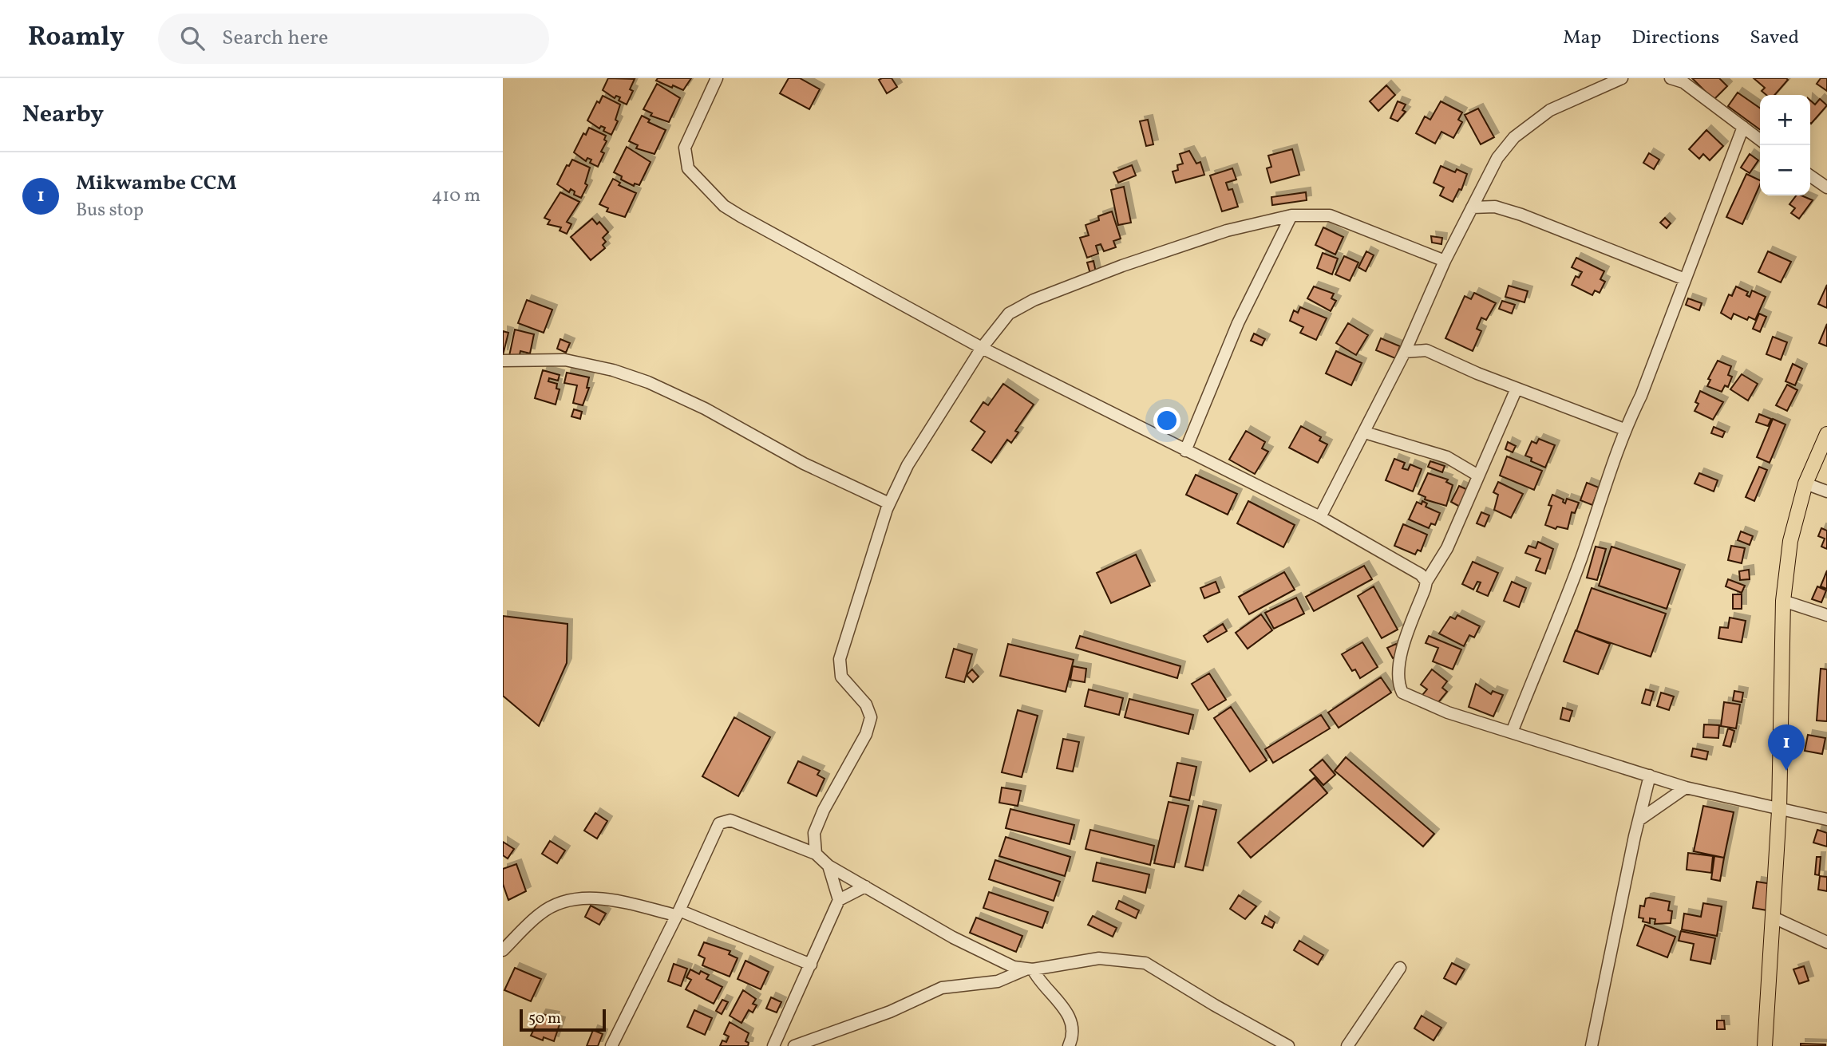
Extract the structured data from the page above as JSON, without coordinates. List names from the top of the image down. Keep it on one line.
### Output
{"scale_bar":"50 m","page":{"header":"Roamly","search":"Search here","nav":["Map","Directions","Saved"],"heading":"Nearby","map_buttons":["+","−"],"list":[{"mark":"1","name":"Mikwambe CCM","note":"Bus stop","value":"410 m"}],"pins":"1","scale":"50 m"}}
